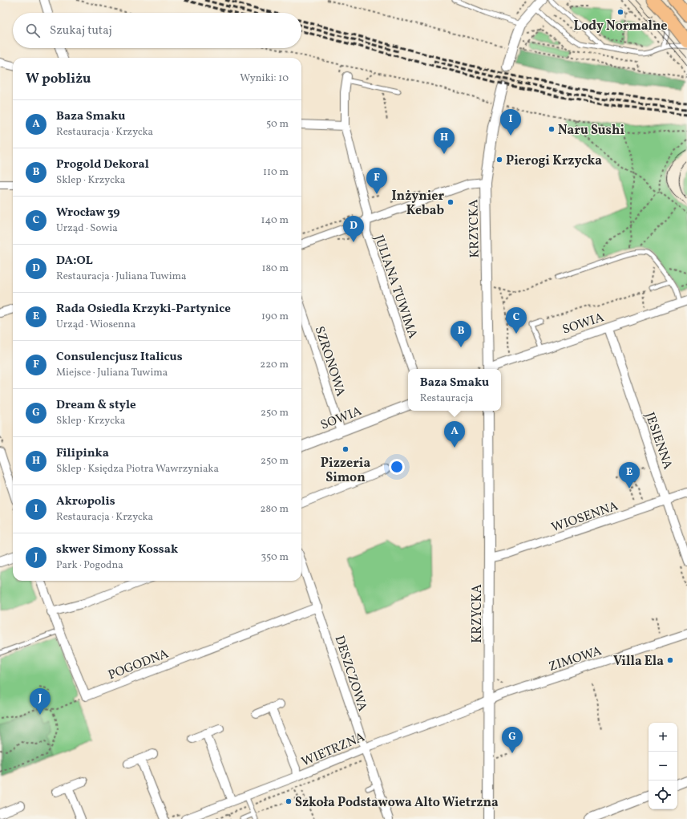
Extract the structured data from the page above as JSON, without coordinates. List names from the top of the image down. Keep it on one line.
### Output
{"streets":{"street":["KRZYCKA","JULIANA TUWIMA","SOWIA","SZRONOWA","JESIENNA","WIOSENNA","ZIMOWA","POGODNA","DESZCZOWA","WIETRZNA"]},"crossings":[["KRZYCKA","WIOSENNA"],["KRZYCKA","ZIMOWA"],["KRZYCKA","WIETRZNA"],["SOWIA","SZRONOWA"],["SOWIA","JESIENNA"],["JESIENNA","WIOSENNA"],["ZIMOWA","WIETRZNA"],["POGODNA","DESZCZOWA"],["DESZCZOWA","WIETRZNA"]],"places":["Lody Normalne","Naru Sushi","Pierogi Krzycka","Inżynier Kebab","Pizzeria Simon","Villa Ela","Szkoła Podstawowa Alto Wietrzna"],"page":{"search":"Szukaj tutaj","heading":["W pobliżu","Wyniki: 10"],"list":[{"mark":"A","name":"Baza Smaku","note":"Restauracja · Krzycka","value":"50 m"},{"mark":"B","name":"Progold Dekoral","note":"Sklep · Krzycka","value":"110 m"},{"mark":"C","name":"Wrocław 39","note":"Urząd · Sowia","value":"140 m"},{"mark":"D","name":"DA:OL","note":"Restauracja · Juliana Tuwima","value":"180 m"},{"mark":"E","name":"Rada Osiedla Krzyki-Partynice","note":"Urząd · Wiosenna","value":"190 m"},{"mark":"F","name":"Consulencjusz Italicus","note":"Miejsce · Juliana Tuwima","value":"220 m"},{"mark":"G","name":"Dream & style","note":"Sklep · Krzycka","value":"250 m"},{"mark":"H","name":"Filipinka","note":"Sklep · Księdza Piotra Wawrzyniaka","value":"250 m"},{"mark":"I","name":"Akrωpolis","note":"Restauracja · Krzycka","value":"280 m"},{"mark":"J","name":"skwer Simony Kossak","note":"Park · Pogodna","value":"350 m"}],"pins":["I","H","F","D","C","B","A","E","J","G"],"popup":["Baza Smaku","Restauracja"],"map_buttons":["+","−"]}}
